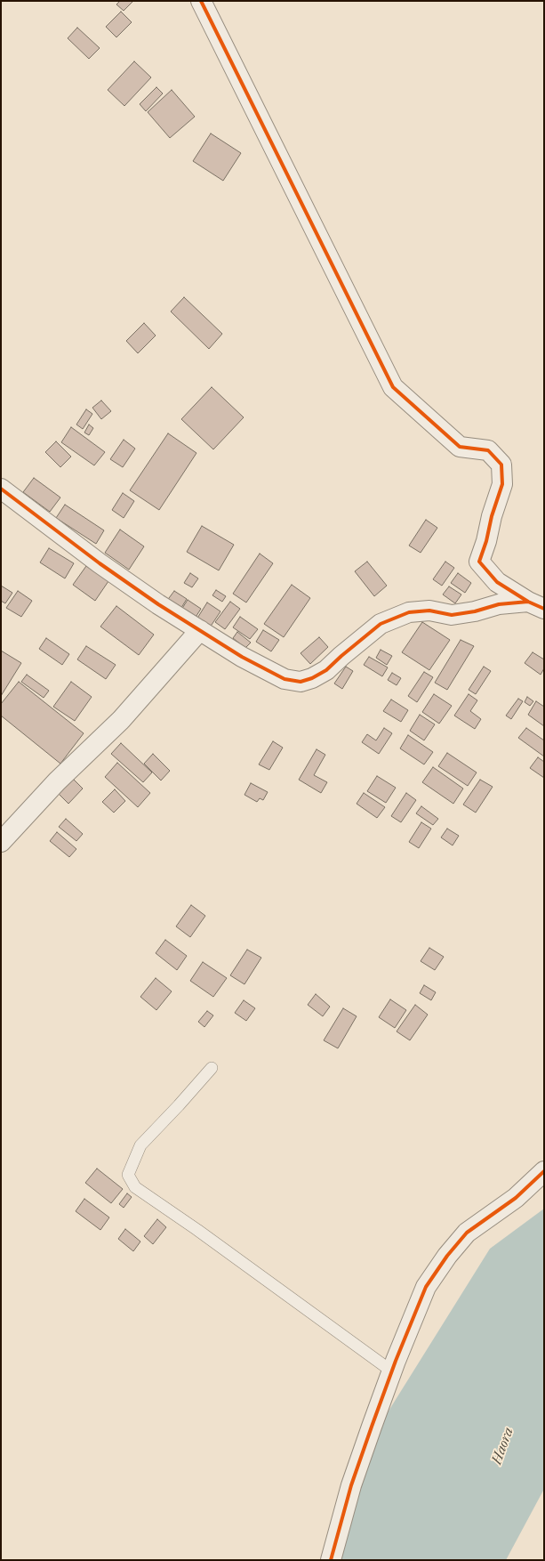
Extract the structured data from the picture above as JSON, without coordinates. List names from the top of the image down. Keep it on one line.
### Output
{"water":["Haora"]}
